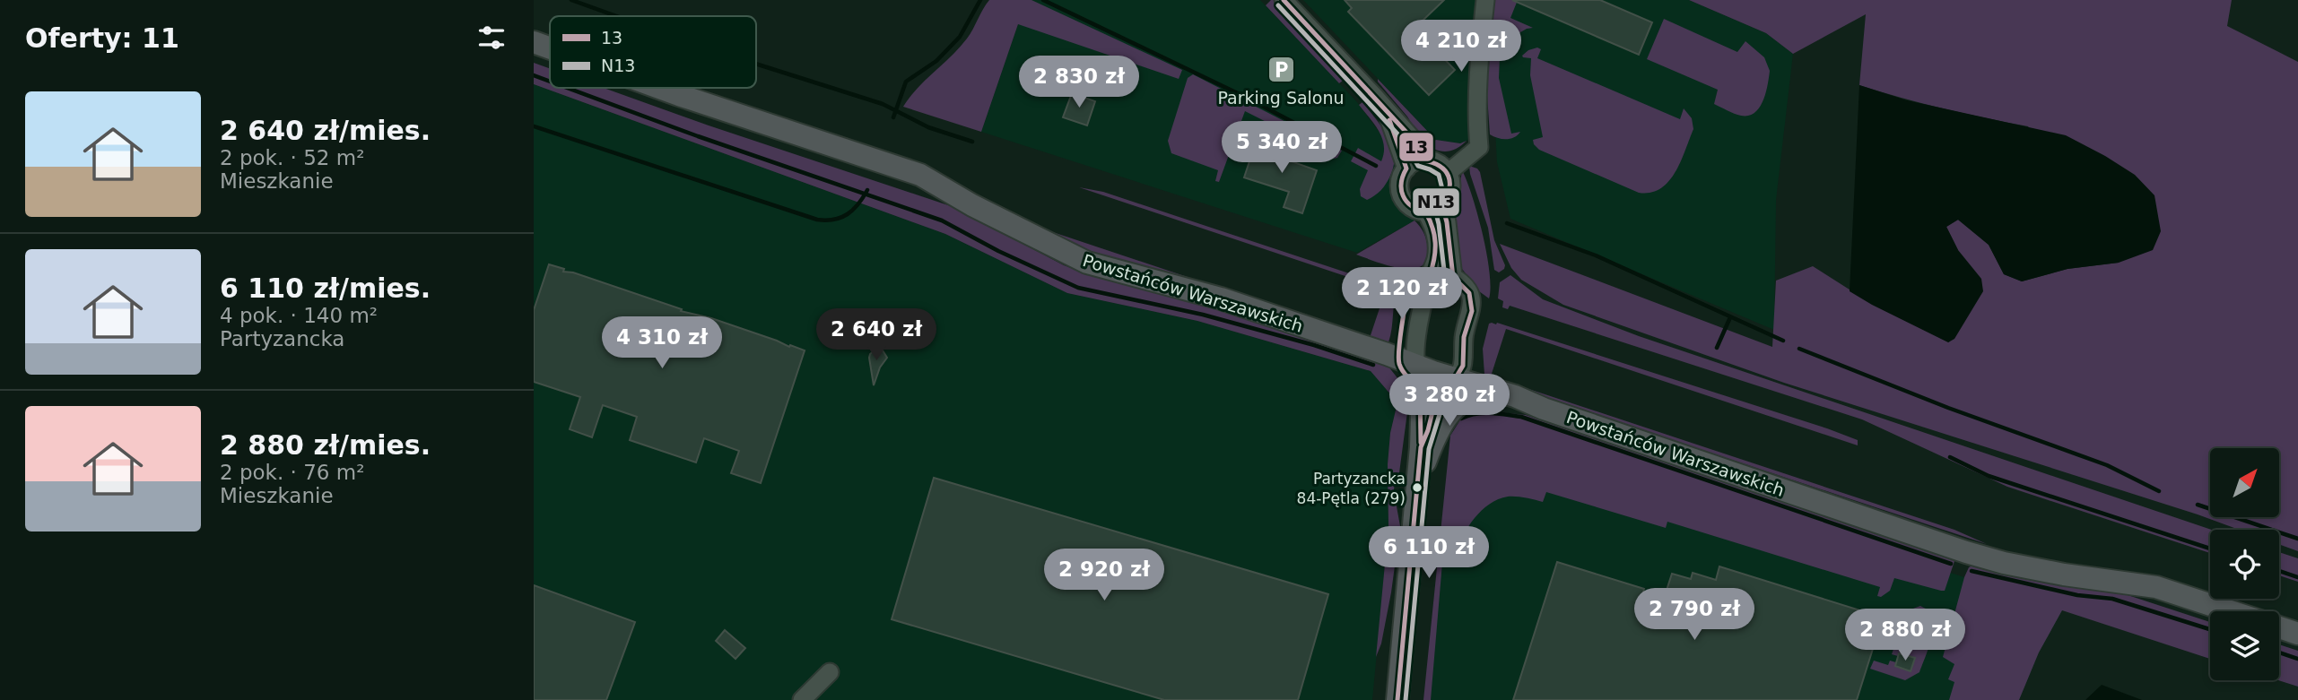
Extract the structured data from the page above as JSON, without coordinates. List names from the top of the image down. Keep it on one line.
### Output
{"streets":{"main road":["Powstańców Warszawskich"]},"places":{"parking":["Parking Salonu"],"other":["Partyzancka 84-Pętla (279)"]},"lines":["transit line 13","transit line N13"],"legend":["13","N13"],"north":"top right","page":{"heading":"Oferty: 11","price":["4 210 zł","2 830 zł","5 340 zł","2 120 zł","2 640 zł","4 310 zł","3 280 zł","6 110 zł","2 920 zł","2 790 zł","2 880 zł"],"list":[{"name":"2 640 zł/mies.","note":"2 pok. · 52 m² · Mieszkanie"},{"name":"6 110 zł/mies.","note":"4 pok. · 140 m² · Partyzancka"},{"name":"2 880 zł/mies.","note":"2 pok. · 76 m² · Mieszkanie"}]}}
